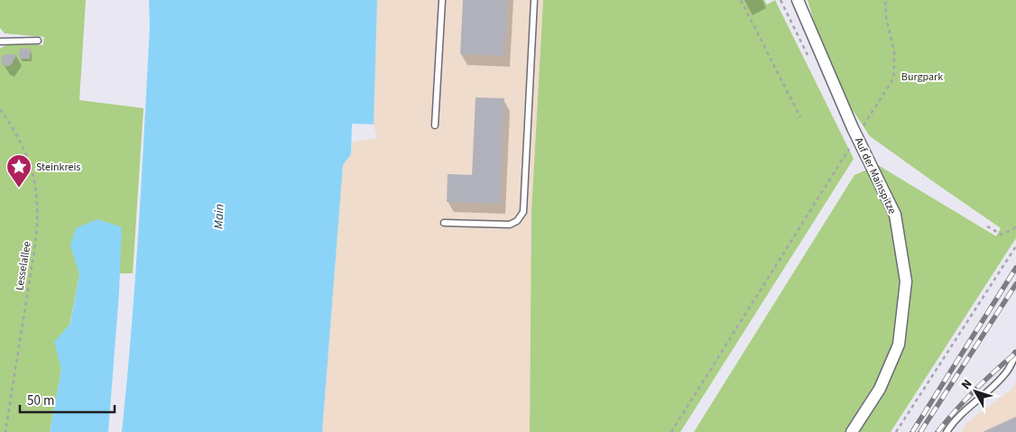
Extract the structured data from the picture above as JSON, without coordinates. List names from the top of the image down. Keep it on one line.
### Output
{"streets":{"street":["Auf der Mainspitze"],"path":["Lesselallee"]},"water":["Main"],"parks":["Burgpark"],"places":{"place":["Steinkreis"]},"scale_bar":"50 m","north":"top left"}
